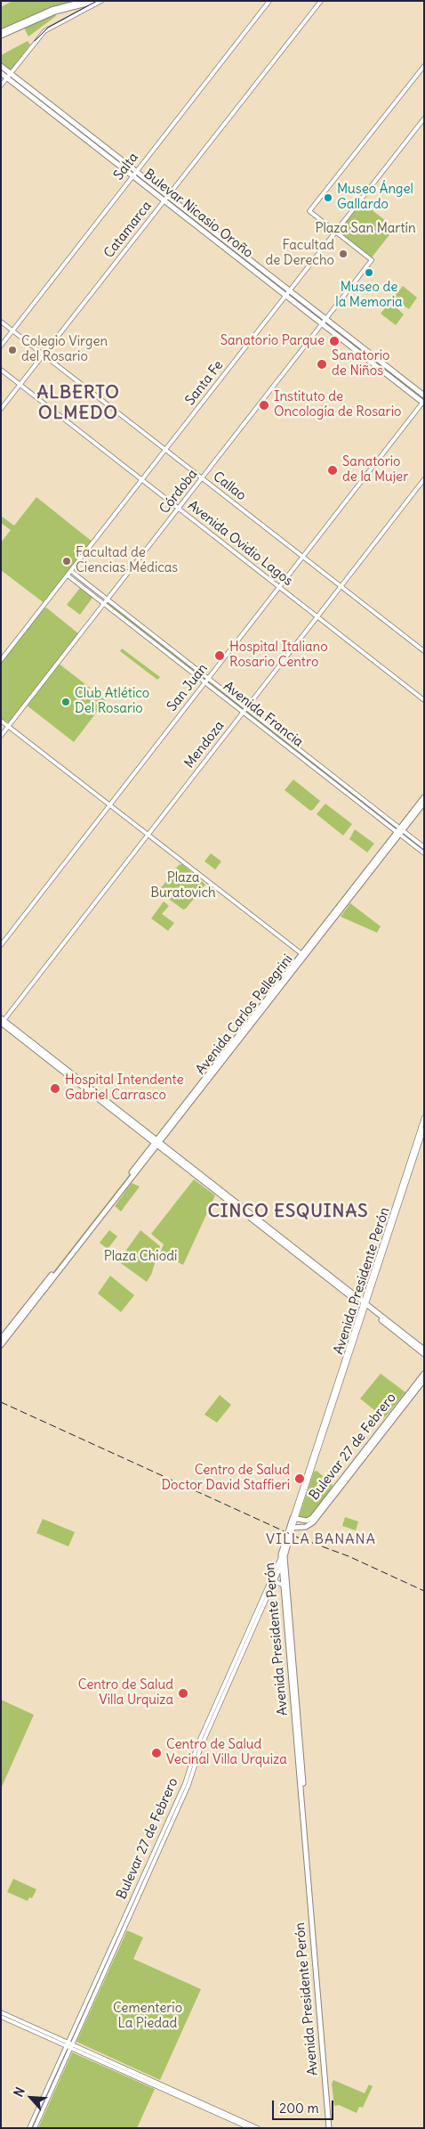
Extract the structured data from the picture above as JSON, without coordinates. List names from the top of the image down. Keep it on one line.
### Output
{"streets":{"main road":["Salta","Bulevar Nicasio Oroño","Catamarca","Santa Fe","Callao","Córdoba","Avenida Ovidio Lagos","San Juan","Avenida Francia","Mendoza","Avenida Carlos Pellegrini","Avenida Presidente Perón","Bulevar 27 de Febrero"]},"crossings":[["Salta","Bulevar Nicasio Oroño"],["Salta","Callao"],["Bulevar Nicasio Oroño","Catamarca"],["Bulevar Nicasio Oroño","Santa Fe"],["Bulevar Nicasio Oroño","Córdoba"],["Bulevar Nicasio Oroño","San Juan"],["Catamarca","Callao"],["Catamarca","Avenida Ovidio Lagos"],["Santa Fe","Callao"],["Santa Fe","Córdoba"],["Santa Fe","Avenida Ovidio Lagos"],["Santa Fe","Avenida Francia"],["Callao","Córdoba"],["Callao","San Juan"],["Callao","Mendoza"],["Córdoba","Avenida Ovidio Lagos"],["Córdoba","Avenida Francia"],["Avenida Ovidio Lagos","San Juan"],["Avenida Ovidio Lagos","Mendoza"],["San Juan","Avenida Francia"],["Avenida Francia","Mendoza"],["Avenida Francia","Avenida Carlos Pellegrini"],["Avenida Presidente Perón","Bulevar 27 de Febrero"]],"districts":["ALBERTO OLMEDO","CINCO ESQUINAS","VILLA BANANA"],"parks":["Plaza San Martín","Plaza Buratovich","Plaza Chiodi","Cementerio La Piedad"],"places":["Museo Ángel Gallardo","Facultad de Derecho","Museo de la Memoria","Sanatorio Parque","Colegio Virgen del Rosario","Sanatorio de Niños","Instituto de Oncología de Rosario","Sanatorio de la Mujer","Facultad de Ciencias Médicas","Hospital Italiano Rosario Centro","Club Atlético Del Rosario","Hospital Intendente Gabriel Carrasco","Centro de Salud Doctor David Staffieri","Centro de Salud Villa Urquiza","Centro de Salud Vecinal Villa Urquiza"],"scale_bar":"200 m","north":"top left"}
